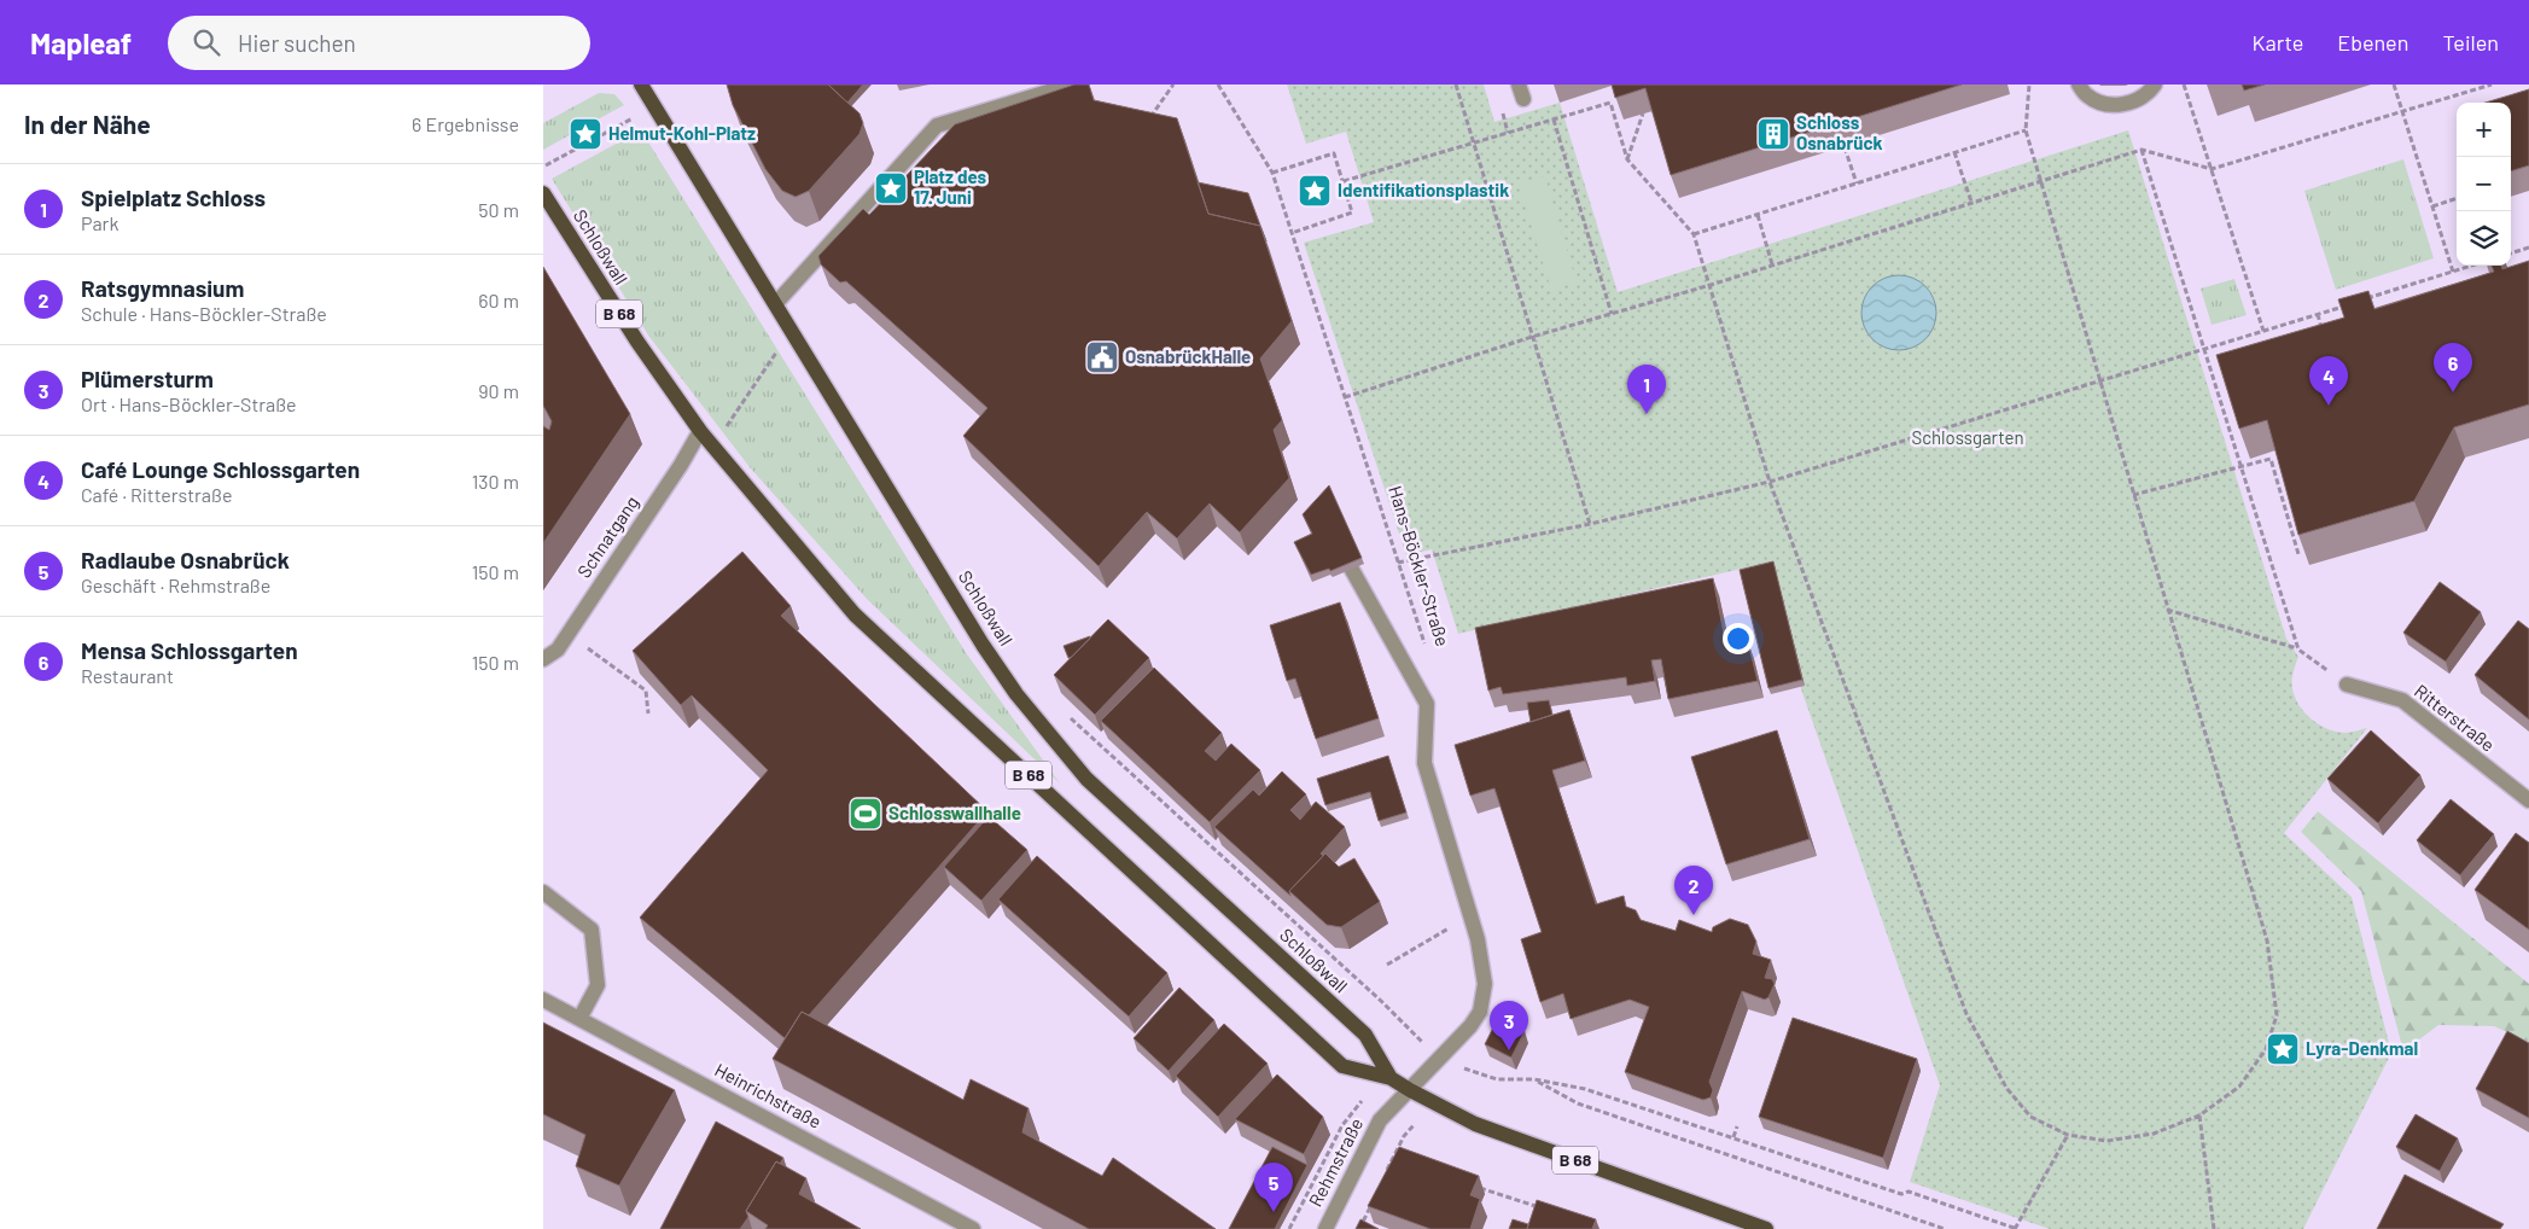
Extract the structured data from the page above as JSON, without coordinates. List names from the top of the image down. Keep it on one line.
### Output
{"streets":{"main road":["Schloßwall","B 68"],"street":["Schnatgang","Ritterstraße","Heinrichstraße","Rehmstraße"],"path":["Hans-Böckler-Straße"]},"crossings":[["Schloßwall","Schnatgang"],["Schloßwall","Rehmstraße"]],"parks":["Schlossgarten"],"places":{"place":["Helmut-Kohl-Platz","Platz des 17. Juni","Identifikationsplastik","Lyra-Denkmal"],"building":["Schloss Osnabrück"],"public building":["OsnabrückHalle"],"sports":["Schlosswallhalle"]},"page":{"header":"Mapleaf","search":"Hier suchen","nav":["Karte","Ebenen","Teilen"],"heading":["In der Nähe","6 Ergebnisse"],"map_buttons":["+","−"],"list":[{"mark":"1","name":"Spielplatz Schloss","note":"Park","value":"50 m"},{"mark":"2","name":"Ratsgymnasium","note":"Schule · Hans-Böckler-Straße","value":"60 m"},{"mark":"3","name":"Plümersturm","note":"Ort · Hans-Böckler-Straße","value":"90 m"},{"mark":"4","name":"Café Lounge Schlossgarten","note":"Café · Ritterstraße","value":"130 m"},{"mark":"5","name":"Radlaube Osnabrück","note":"Geschäft · Rehmstraße","value":"150 m"},{"mark":"6","name":"Mensa Schlossgarten","note":"Restaurant","value":"150 m"}],"pins":["6","4","1","2","3","5"]}}
